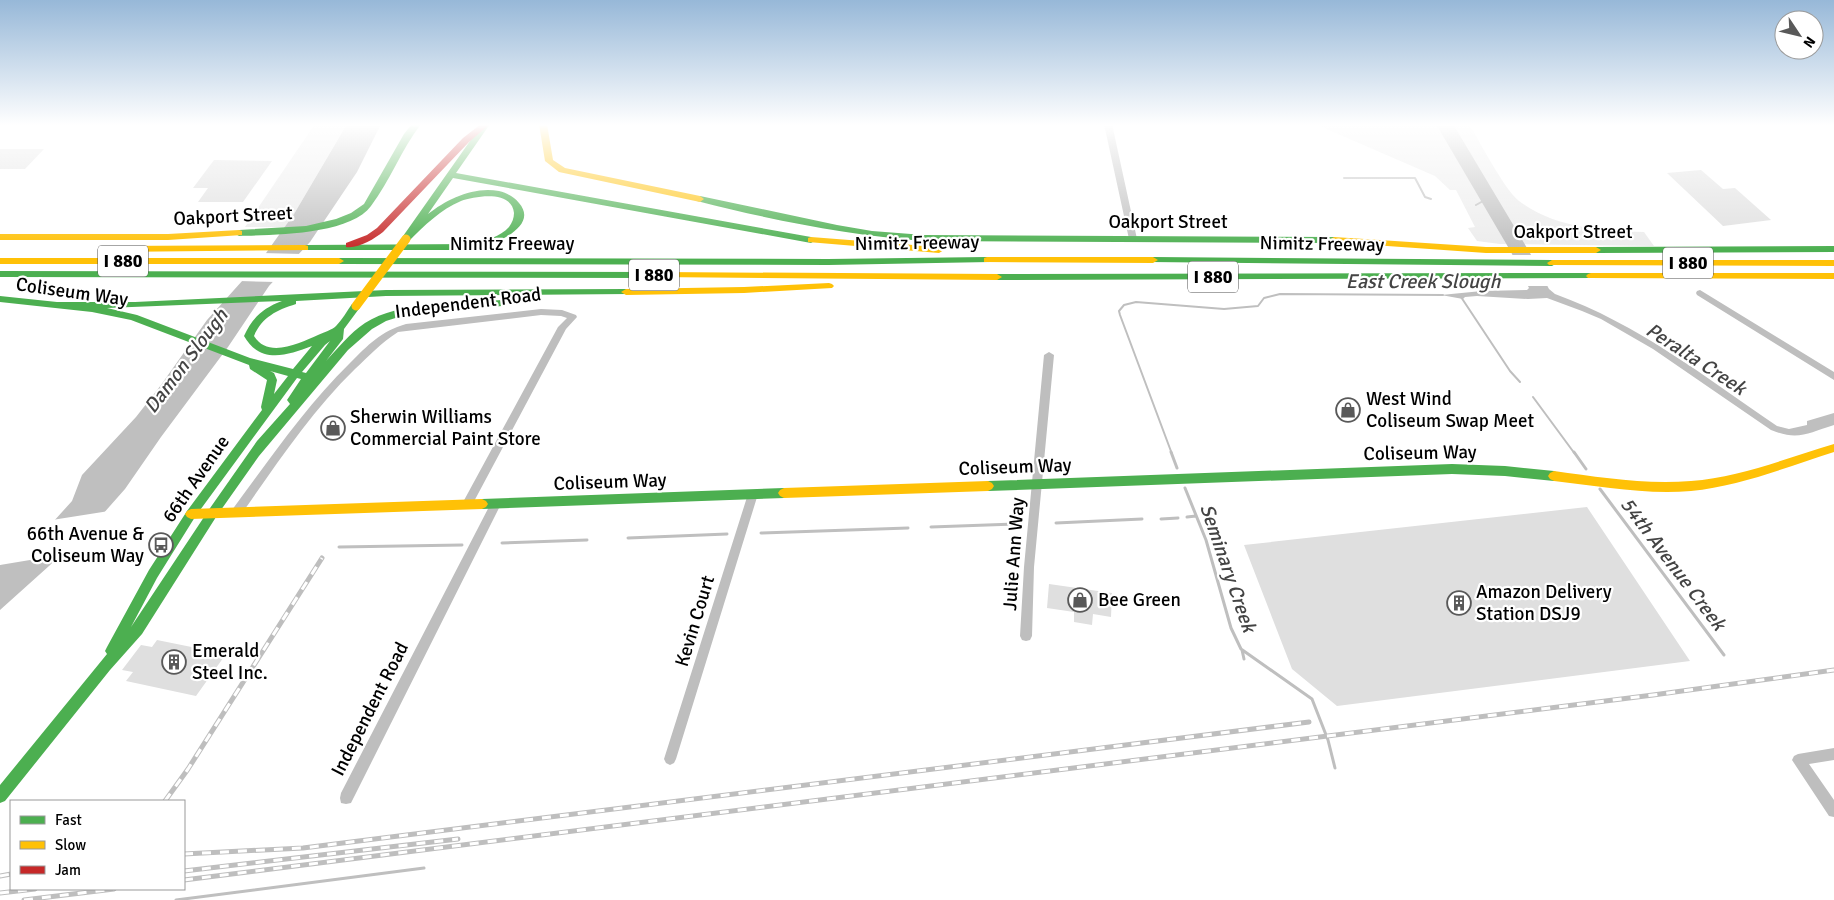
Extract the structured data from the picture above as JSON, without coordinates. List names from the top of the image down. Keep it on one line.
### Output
{"streets":{"main road":["Oakport Street","Nimitz Freeway","I 880","Coliseum Way","66th Avenue"],"street":["Independent Road","Julie Ann Way","Kevin Court"]},"crossings":[["Coliseum Way","Independent Road"],["Coliseum Way","66th Avenue"],["Coliseum Way","Julie Ann Way"],["Coliseum Way","Kevin Court"]],"water":["East Creek Slough","Peralta Creek","Damon Slough","54th Avenue Creek","Seminary Creek"],"places":{"shop":["West Wind Coliseum Swap Meet","Sherwin Williams Commercial Paint Store","Bee Green"],"bus stop":["66th Avenue & Coliseum Way"],"building":["Amazon Delivery Station DSJ9","Emerald Steel Inc."]},"legend":["Fast","Slow","Jam"],"north":"bottom right"}
